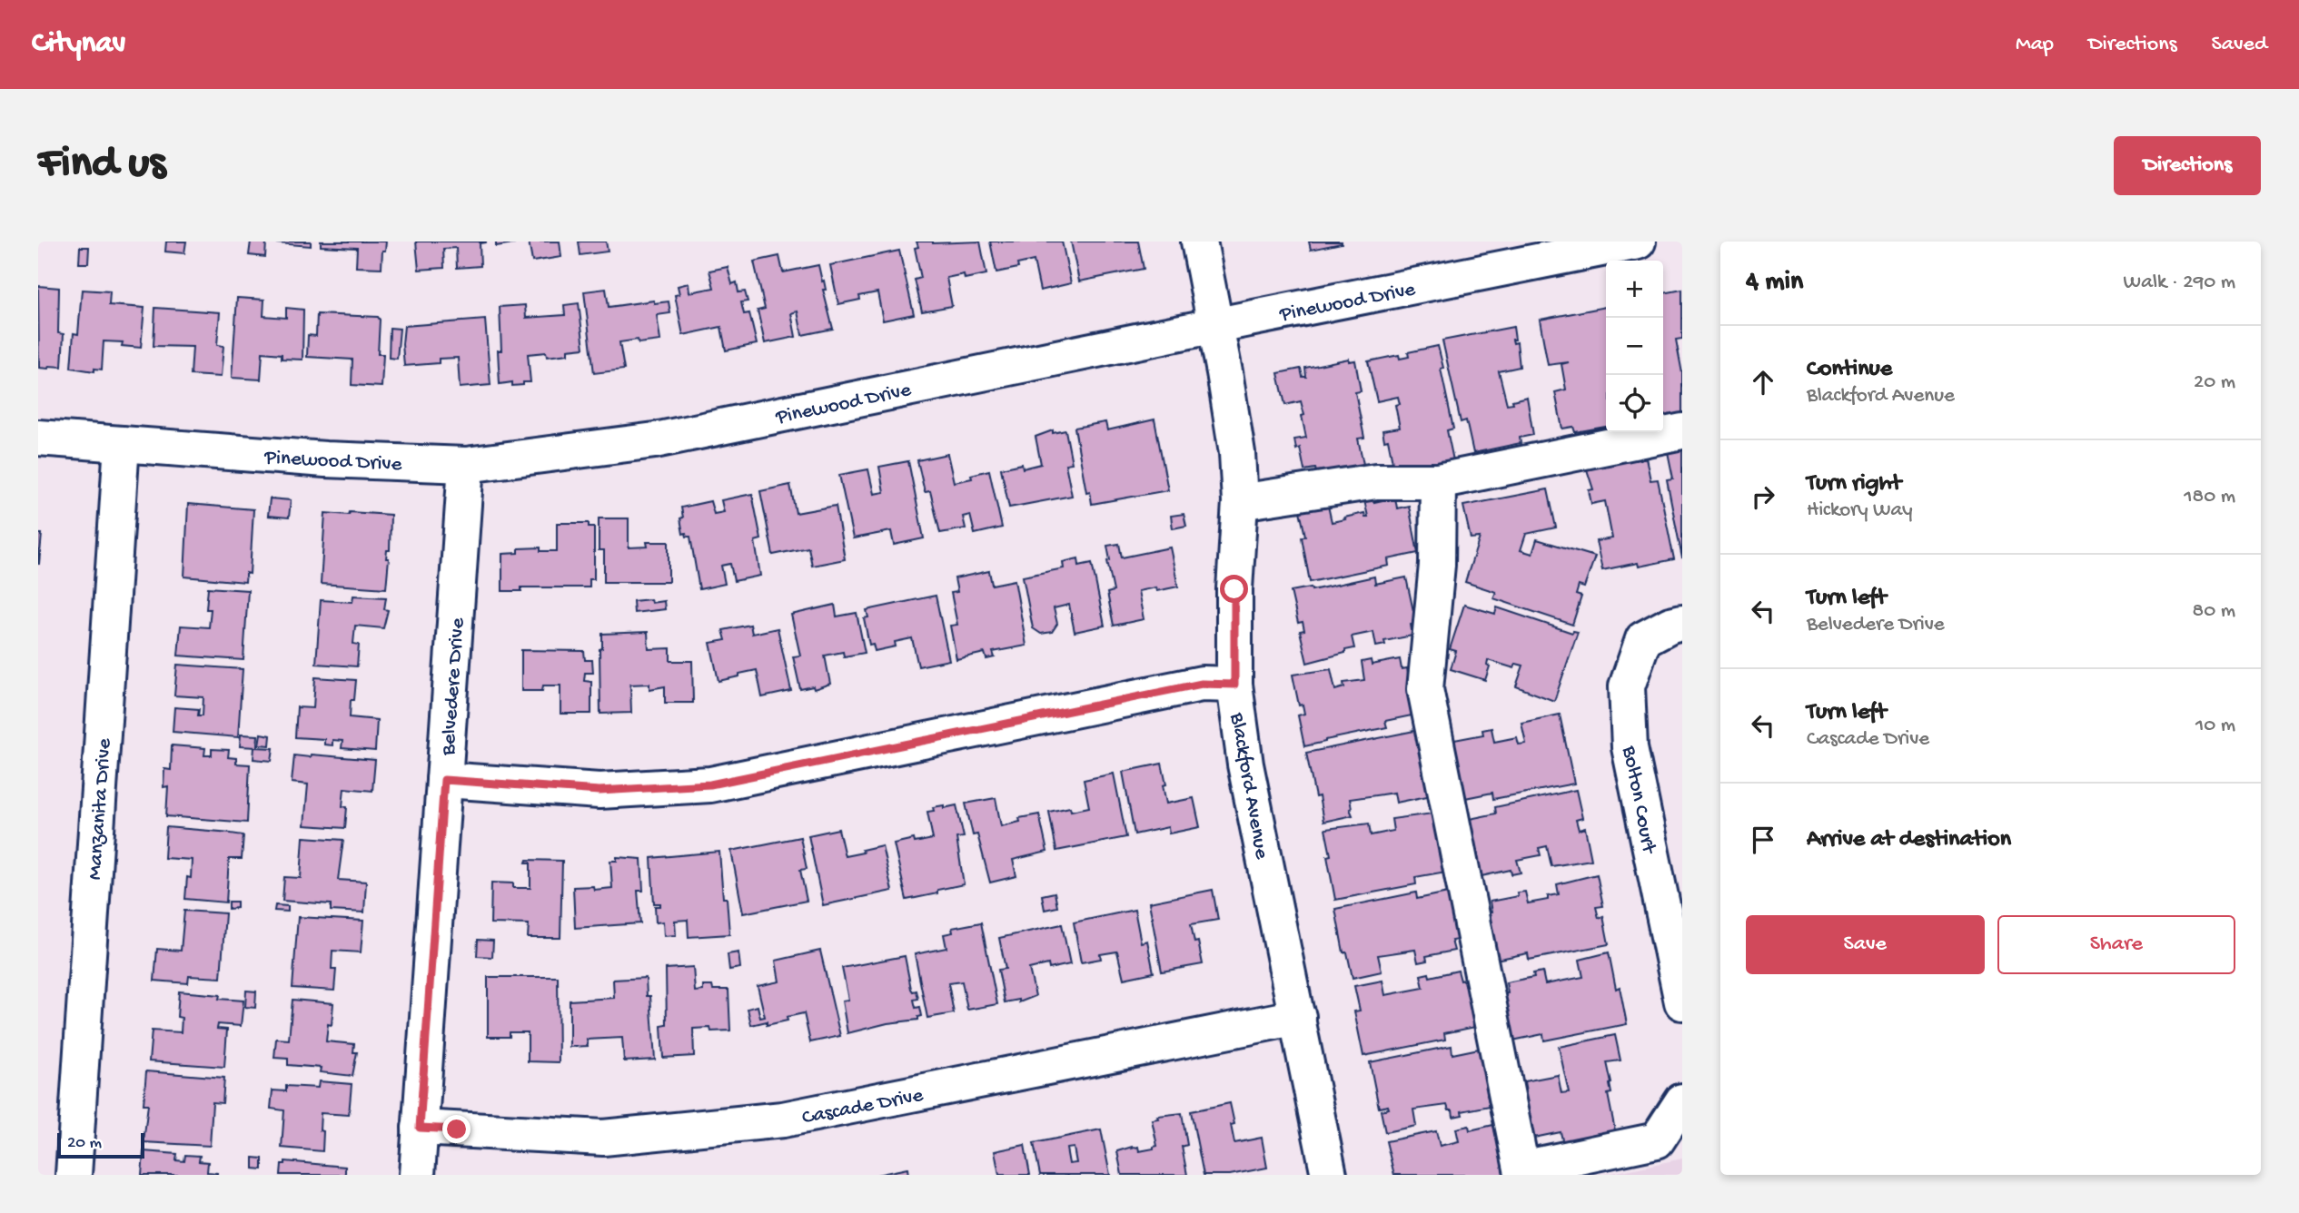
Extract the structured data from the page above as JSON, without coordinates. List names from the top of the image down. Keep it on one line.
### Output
{"streets":{"street":["Pinewood Drive","Belvedere Drive","Blackford Avenue","Bolton Court","Manzanita Drive","Cascade Drive"]},"crossings":[["Pinewood Drive","Belvedere Drive"],["Pinewood Drive","Blackford Avenue"],["Pinewood Drive","Manzanita Drive"],["Belvedere Drive","Cascade Drive"],["Blackford Avenue","Cascade Drive"]],"scale_bar":"20 m","page":{"header":"Citynav","nav":["Map","Directions","Saved"],"buttons":["Directions",["Save","Share"]],"title":"Find us","heading":["4 min","Walk · 290 m"],"map_buttons":["+","−"],"list":[["Continue","Blackford Avenue","20 m"],["Turn right","Hickory Way","180 m"],["Turn left","Belvedere Drive","80 m"],["Turn left","Cascade Drive","10 m"],"Arrive at destination"],"scale":"20 m"}}
